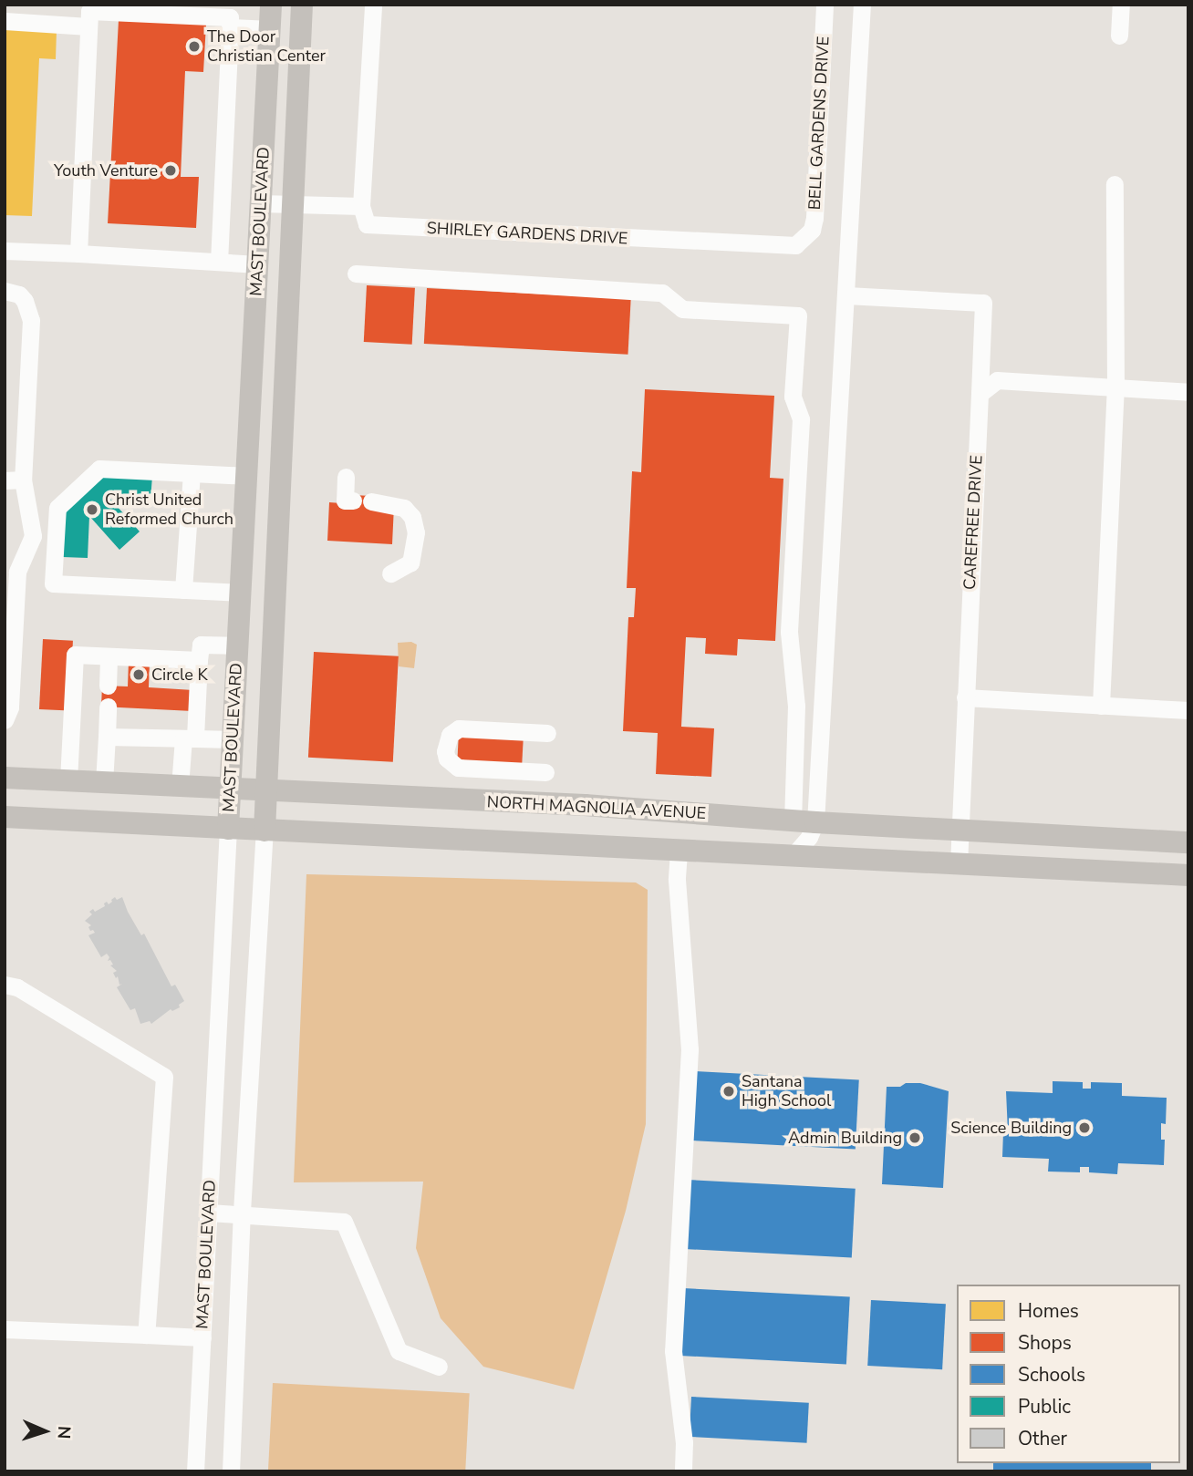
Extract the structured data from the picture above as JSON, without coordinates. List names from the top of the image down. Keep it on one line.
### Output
{"streets":{"main road":["MAST BOULEVARD","NORTH MAGNOLIA AVENUE"],"street":["BELL GARDENS DRIVE","SHIRLEY GARDENS DRIVE","CAREFREE DRIVE"]},"crossings":[["BELL GARDENS DRIVE","SHIRLEY GARDENS DRIVE"],["MAST BOULEVARD","NORTH MAGNOLIA AVENUE"],["CAREFREE DRIVE","NORTH MAGNOLIA AVENUE"]],"places":["The Door Christian Center","Youth Venture","Christ United Reformed Church","Circle K","Santana High School","Science Building","Admin Building"],"legend":["Homes","Shops","Schools","Public","Other"],"north":"right"}
